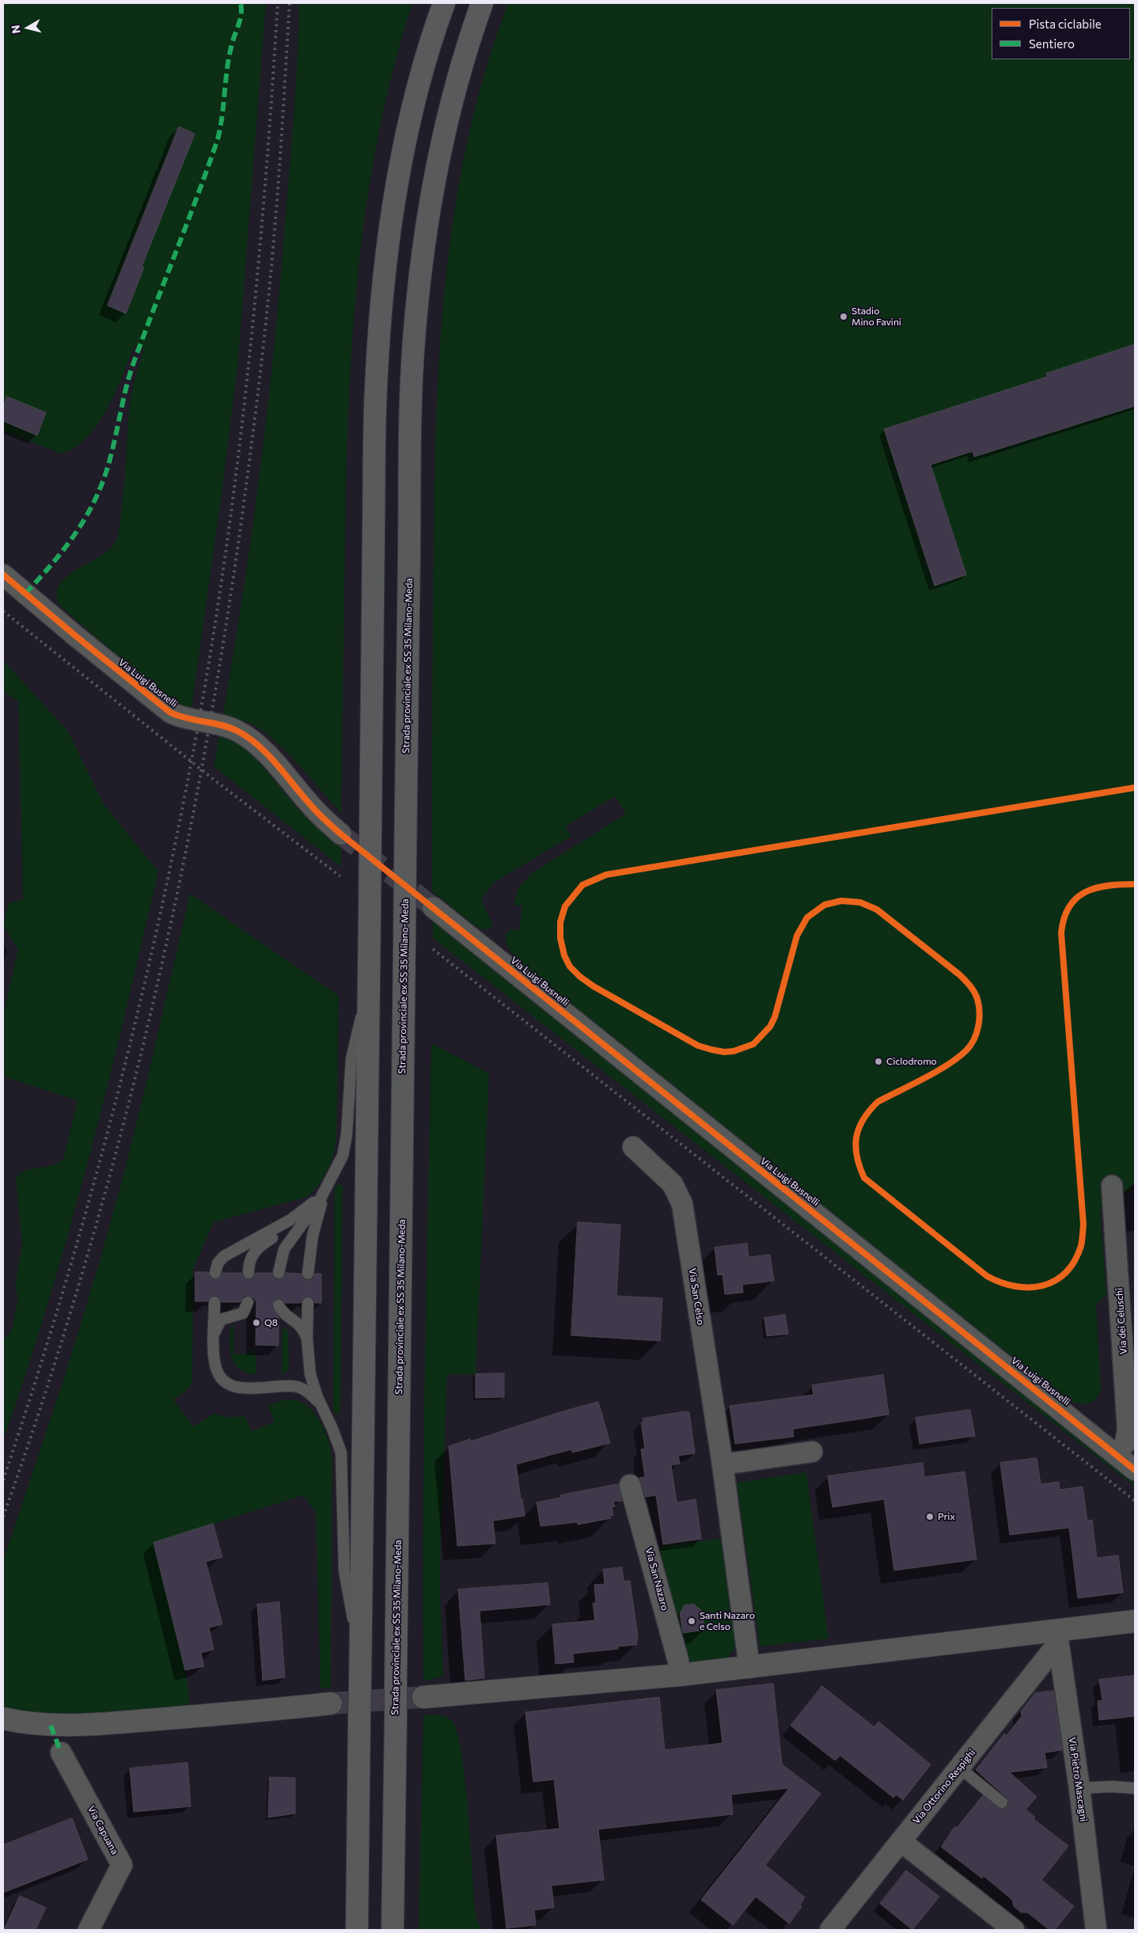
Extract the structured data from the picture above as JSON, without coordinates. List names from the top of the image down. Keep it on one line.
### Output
{"streets":{"highway":["Strada provinciale ex SS 35 Milano-Meda"],"street":["Via Luigi Busnelli","Via San Celso","Via dei Celuschi","Via San Nazaro","Via Pietro Mascagni","Via Ottorino Respighi","Via Capuana"]},"crossings":[["Via Luigi Busnelli","Via dei Celuschi"],["Via Pietro Mascagni","Via Ottorino Respighi"]],"places":["Stadio Mino Favini","Ciclodromo","Q8","Prix","Santi Nazaro e Celso"],"legend":["Pista ciclabile","Sentiero"],"north":"left"}
